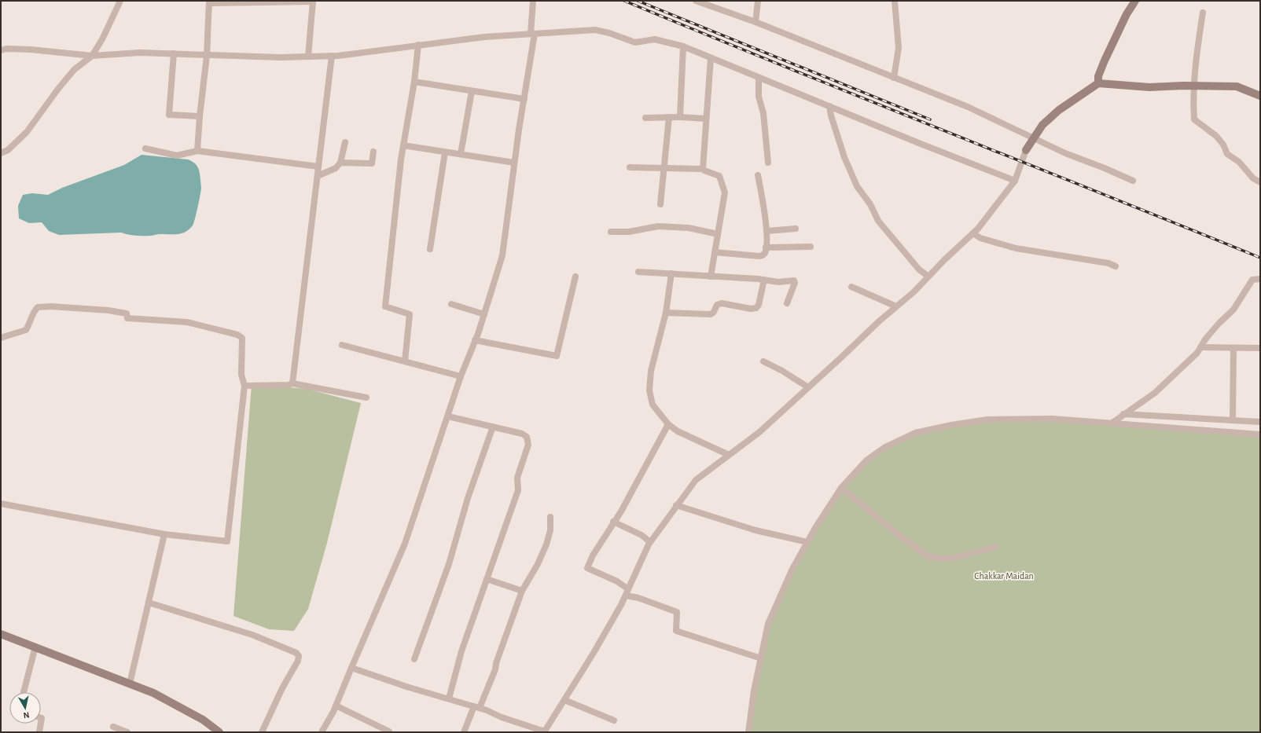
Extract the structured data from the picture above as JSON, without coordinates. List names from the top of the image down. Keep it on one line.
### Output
{"parks":["Chakkar Maidan"],"north":"bottom"}
